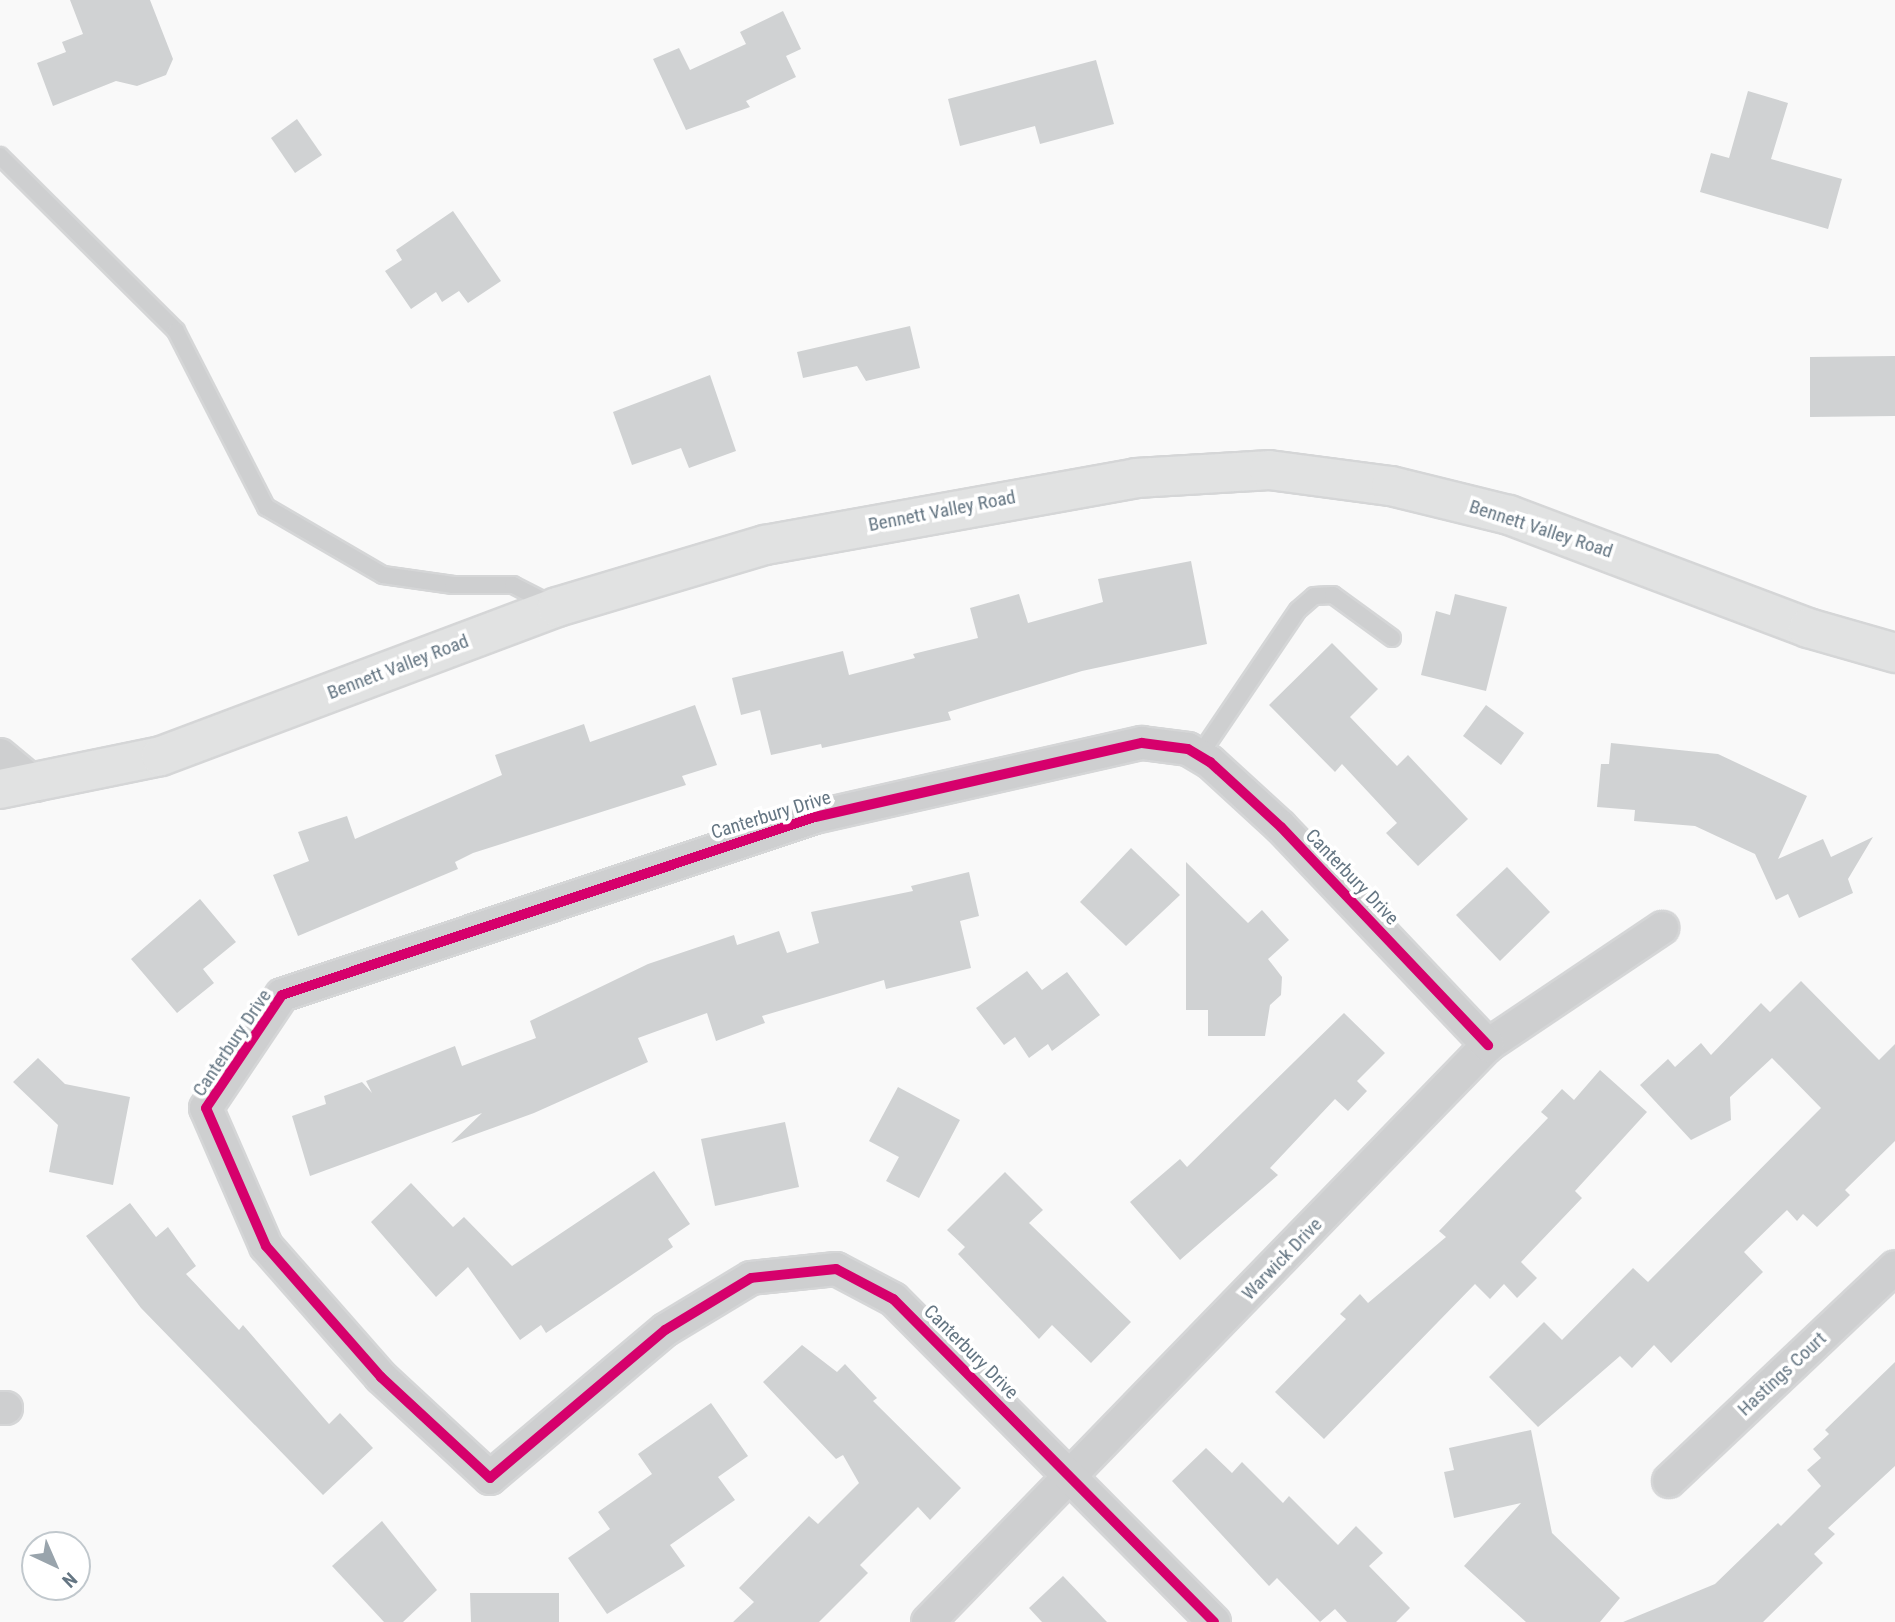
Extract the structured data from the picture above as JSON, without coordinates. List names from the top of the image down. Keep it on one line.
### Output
{"streets":{"street":["Bennett Valley Road","Canterbury Drive","Warwick Drive","Hastings Court"]},"crossings":[["Canterbury Drive","Warwick Drive"]],"north":"bottom right"}
